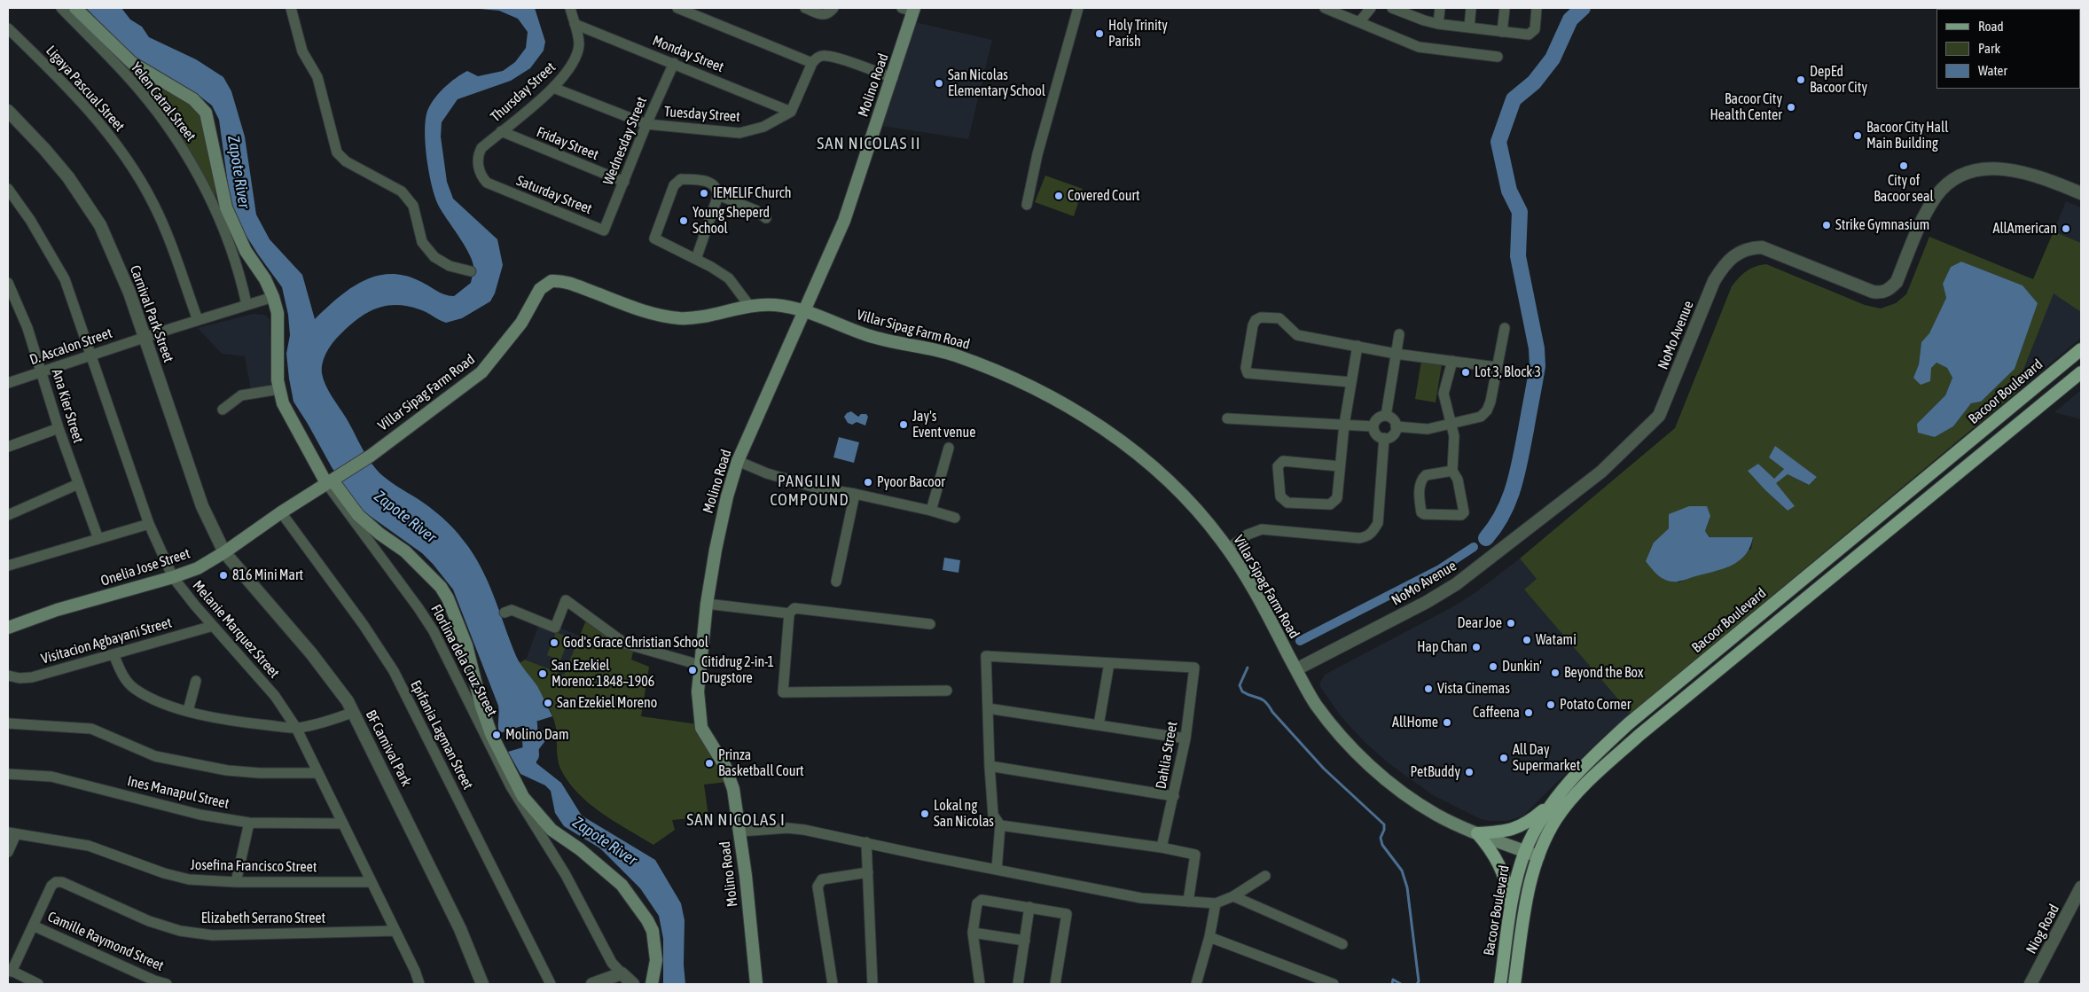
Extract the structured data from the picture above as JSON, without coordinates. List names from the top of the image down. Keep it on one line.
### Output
{"streets":{"main road":["Molino Road","Villar Sipag Farm Road","Bacoor Boulevard","Onelia Jose Street","Florlina dela Cruz Street"],"street":["Monday Street","Ligaya Pascual Street","Thursday Street","Yelen Catral Street","Tuesday Street","Wednesday Street","Friday Street","Saturday Street","Carnival Park Street","NoMo Avenue","D. Ascalon Street","Ana Kier Street","Melanie Marquez Street","Visitacion Agbayani Street","Epifania Lagman Street","BF Carnival Park","Dahlia Street","Ines Manapul Street","Josefina Francisco Street","Elizabeth Serrano Street","Niog Road","Camille Raymond Street"]},"crossings":[["Monday Street","Thursday Street"],["Monday Street","Tuesday Street"],["Monday Street","Wednesday Street"],["Molino Road","Villar Sipag Farm Road"],["Ligaya Pascual Street","D. Ascalon Street"],["Thursday Street","Tuesday Street"],["Thursday Street","Friday Street"],["Thursday Street","Saturday Street"],["Yelen Catral Street","D. Ascalon Street"],["Tuesday Street","Wednesday Street"],["Wednesday Street","Friday Street"],["Wednesday Street","Saturday Street"],["Carnival Park Street","D. Ascalon Street"],["Carnival Park Street","Onelia Jose Street"],["Carnival Park Street","BF Carnival Park"],["Villar Sipag Farm Road","NoMo Avenue"],["Villar Sipag Farm Road","Bacoor Boulevard"],["Villar Sipag Farm Road","Onelia Jose Street"],["Villar Sipag Farm Road","Florlina dela Cruz Street"],["D. Ascalon Street","Ana Kier Street"],["D. Ascalon Street","Melanie Marquez Street"],["D. Ascalon Street","Florlina dela Cruz Street"],["Onelia Jose Street","Melanie Marquez Street"],["Onelia Jose Street","Florlina dela Cruz Street"],["Onelia Jose Street","Epifania Lagman Street"],["Onelia Jose Street","BF Carnival Park"],["Melanie Marquez Street","Visitacion Agbayani Street"],["Melanie Marquez Street","Ines Manapul Street"],["Melanie Marquez Street","Josefina Francisco Street"],["Melanie Marquez Street","Elizabeth Serrano Street"],["Elizabeth Serrano Street","Camille Raymond Street"]],"districts":["SAN NICOLAS II","PANGILIN COMPOUND","SAN NICOLAS I"],"water":["Zapote River"],"places":["Holy Trinity Parish","DepEd Bacoor City","San Nicolas Elementary School","Bacoor City Health Center","Bacoor City Hall Main Building","City of Bacoor seal","IEMELIF Church","Covered Court","Young Sheperd School","Strike Gymnasium","AllAmerican","Lot 3, Block 3","Jay's Event venue","Pyoor Bacoor","816 Mini Mart","Dear Joe","Watami","God's Grace Christian School","Hap Chan","Dunkin'","Citidrug 2-in-1 Drugstore","Beyond the Box","San Ezekiel Moreno: 1848–1906","Vista Cinemas","San Ezekiel Moreno","Potato Corner","Caffeena","AllHome","Molino Dam","All Day Supermarket","Prinza Basketball Court","PetBuddy","Lokal ng San Nicolas"],"legend":["Road","Park","Water"]}
